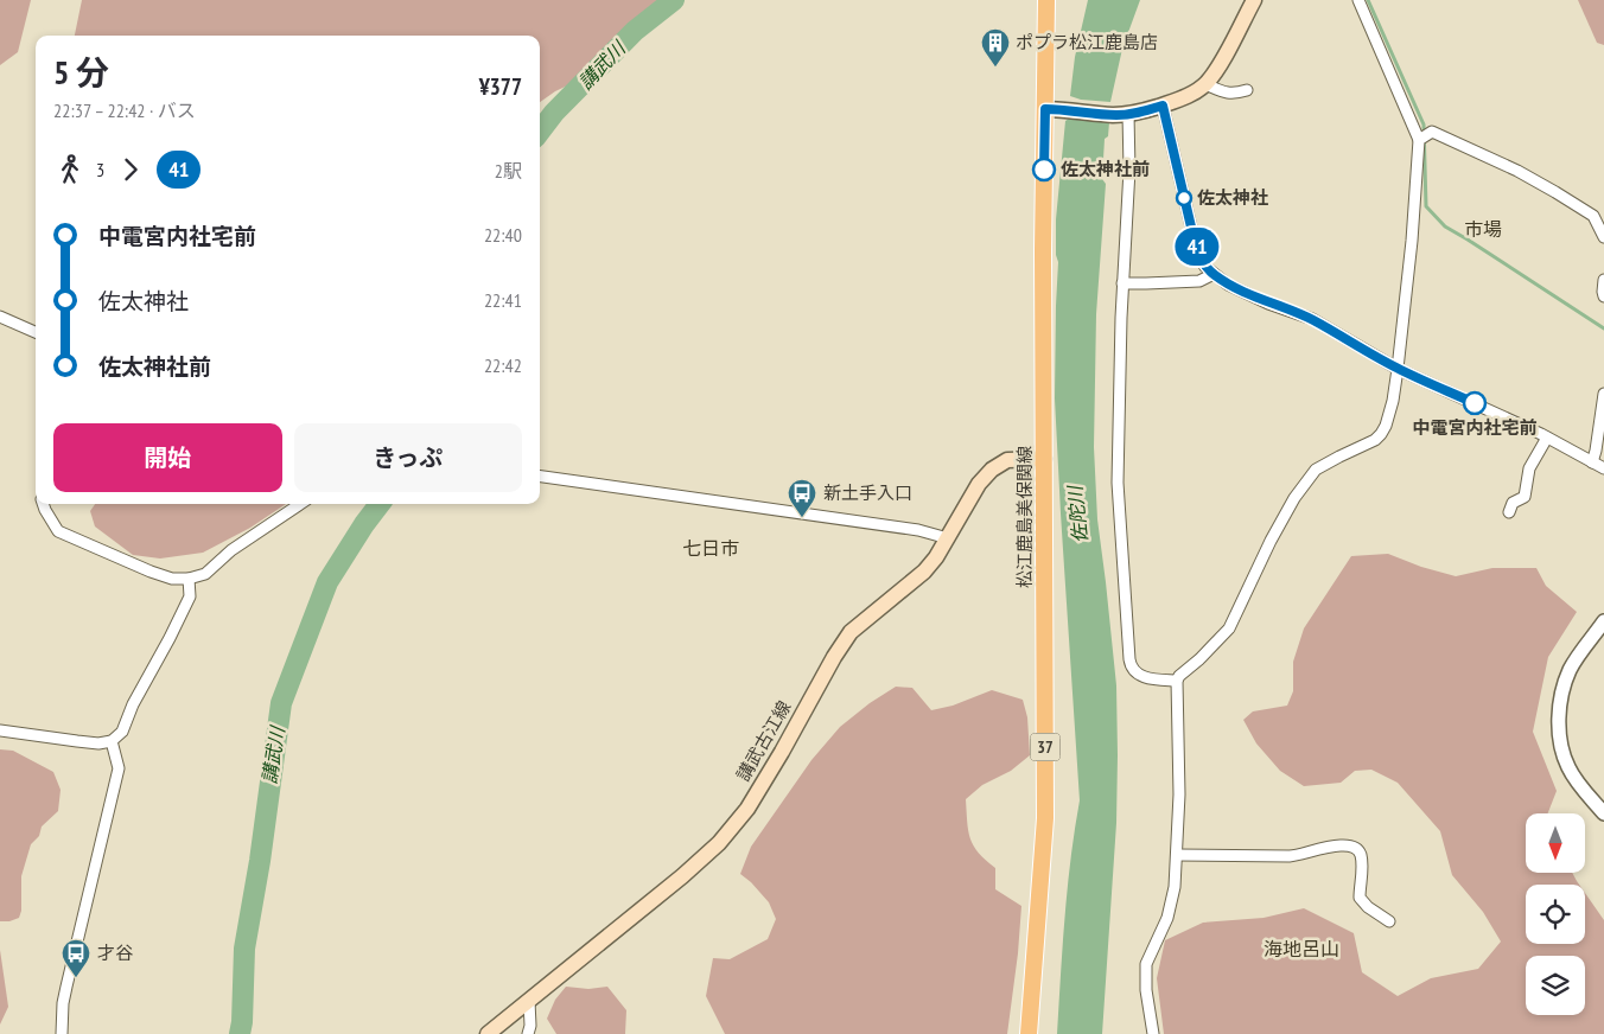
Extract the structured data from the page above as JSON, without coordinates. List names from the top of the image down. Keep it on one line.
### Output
{"streets":{"main road":["松江鹿島美保関線","講武古江線","37"]},"crossings":[["松江鹿島美保関線","講武古江線"]],"districts":["市場","七日市","海地呂山"],"water":["講武川","佐陀川"],"places":{"building":["ポプラ松江鹿島店"],"other":["佐太神社前","佐太神社","中電宮内社宅前"],"bus stop":["新土手入口","才谷"]},"lines":["bus line 41"],"north":"bottom","page":{"on_map":"41","heading":["5 分","22:37 – 22:42 · バス","¥377"],"legs":["3","41","2駅"],"list":[{"name":"中電宮内社宅前","value":"22:40"},{"name":"佐太神社","value":"22:41"},{"name":"佐太神社前","value":"22:42"}],"buttons":["開始","きっぷ"]}}
